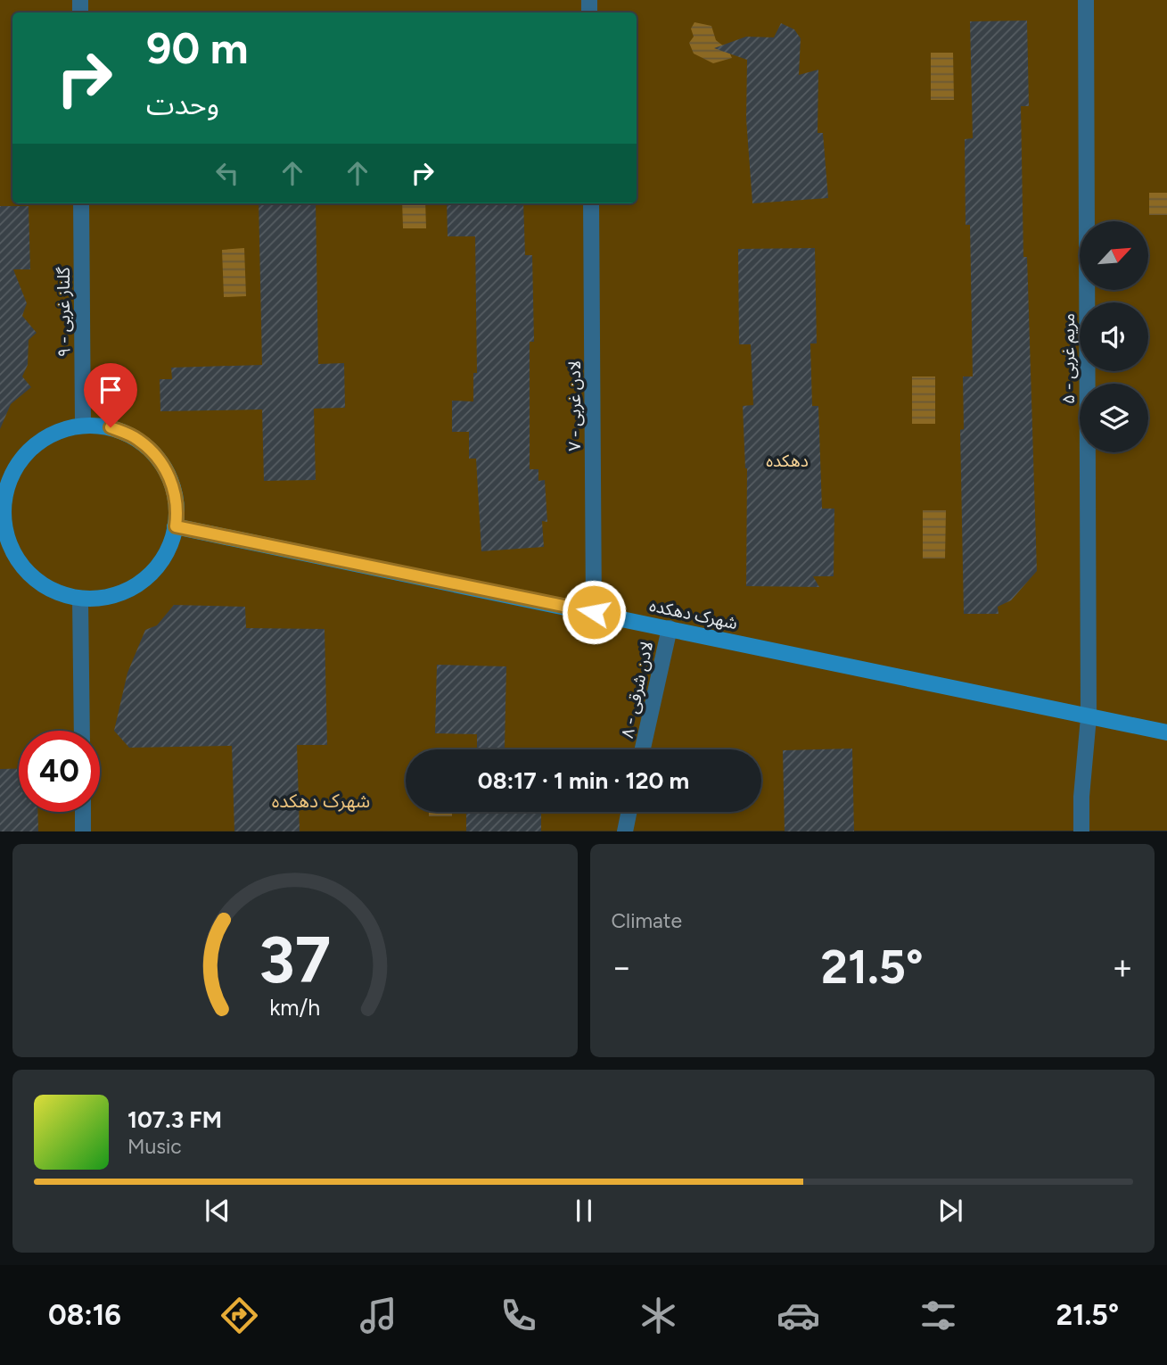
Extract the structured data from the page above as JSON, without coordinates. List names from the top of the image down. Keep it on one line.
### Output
{"streets":{"street":["گلناز غربی - ۹","مریم غربی - ۵","لادن غربی - ۷","شهرک دهکده","لادن شرقی - ۸"]},"crossings":[["گلناز غربی - ۹","شهرک دهکده"],["مریم غربی - ۵","شهرک دهکده"],["لادن غربی - ۷","شهرک دهکده"],["شهرک دهکده","لادن شرقی - ۸"]],"districts":["شهرک دهکده"],"parks":["دهکده"],"north":"top right","page":{"turn":["90 m","وحدت"],"limit":"40","trip":"08:17 · 1 min · 120 m","tile":"Climate","heat":["−","21.5°","+"],"song":["107.3 FM","Music"],"tabs":["08:16","21.5°"],"gauge":["37","km/h"]}}
